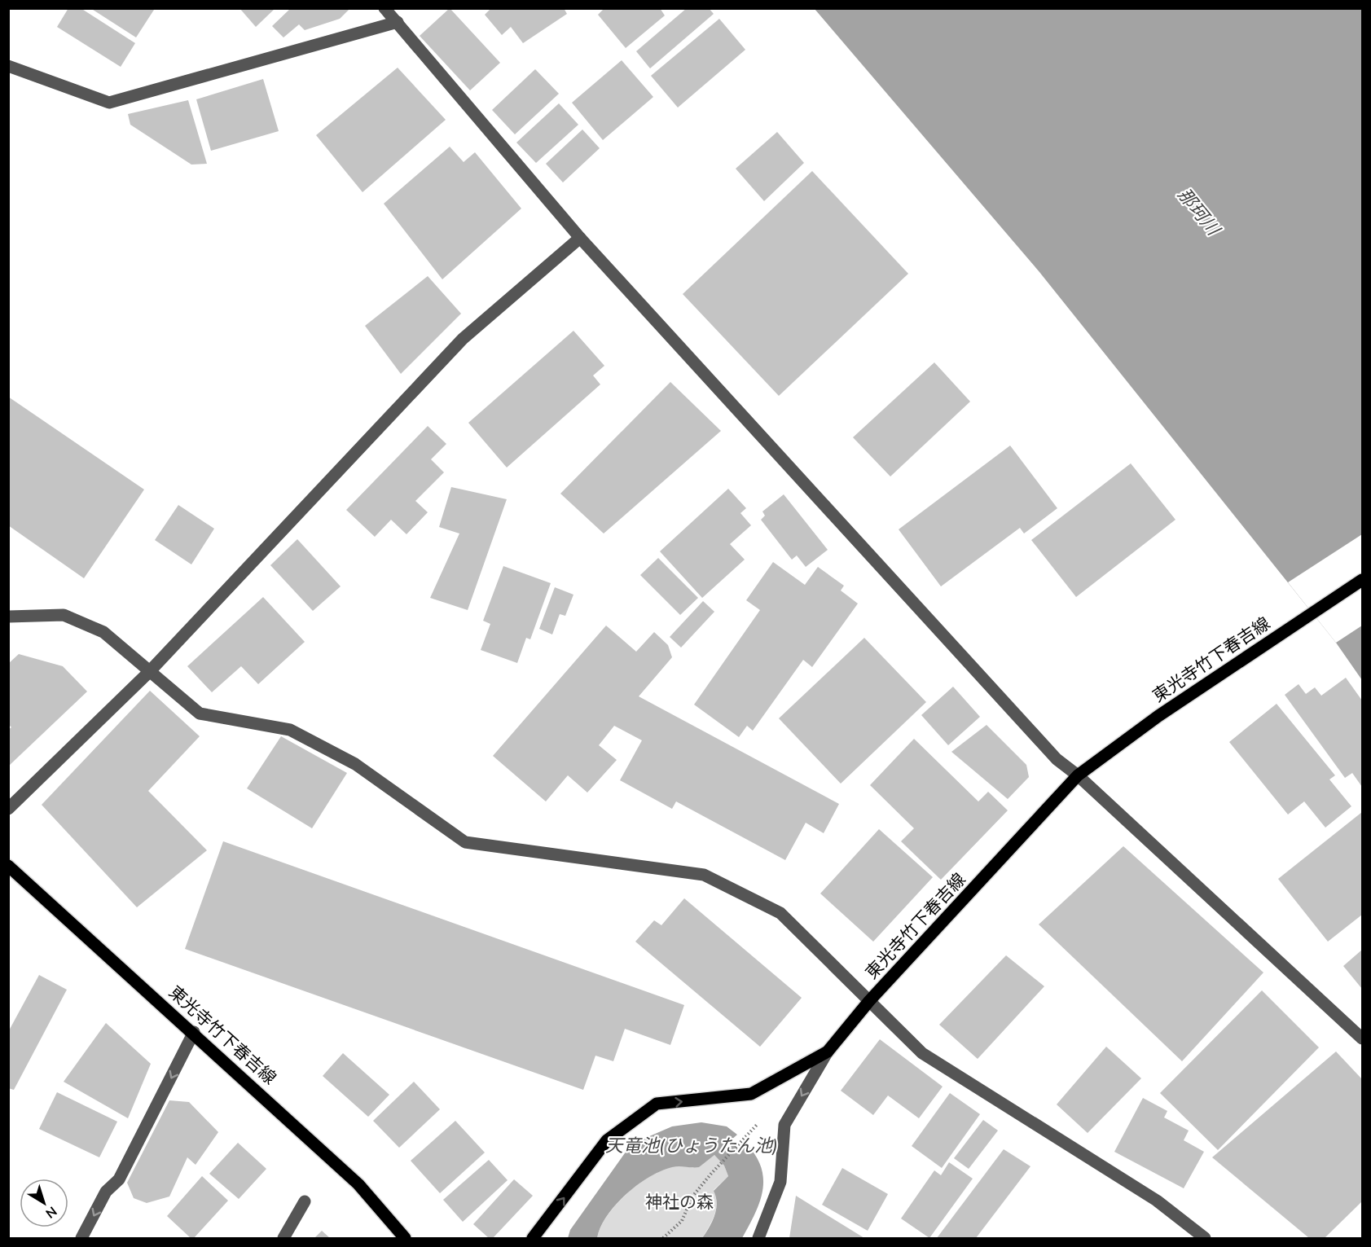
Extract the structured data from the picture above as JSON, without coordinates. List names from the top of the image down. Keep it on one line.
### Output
{"streets":{"main road":["東光寺竹下春吉線"]},"water":["那珂川","天竜池(ひょうたん池)"],"parks":["神社の森"],"north":"bottom right"}
